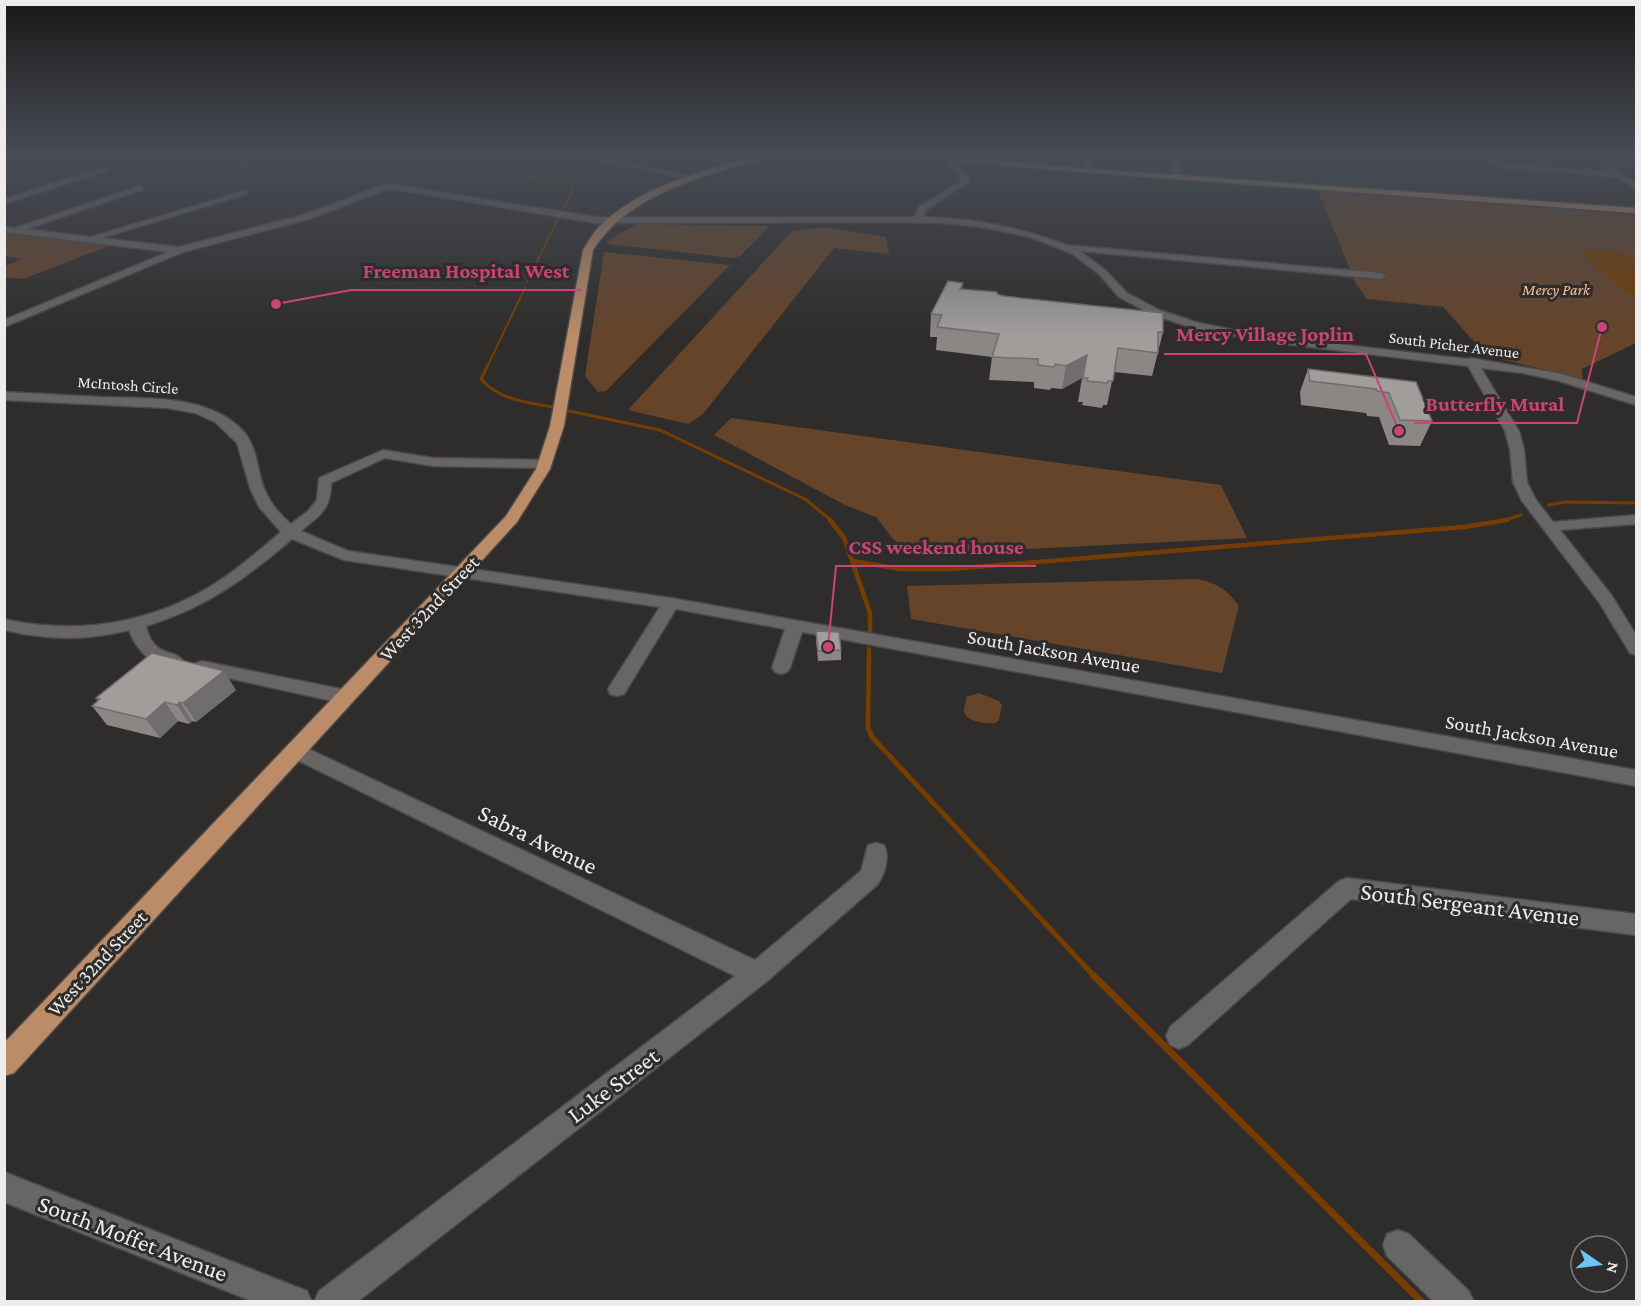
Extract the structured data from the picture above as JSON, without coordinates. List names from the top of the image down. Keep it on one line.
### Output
{"streets":{"main road":["West 32nd Street"],"street":["South Picher Avenue","McIntosh Circle","South Jackson Avenue","Sabra Avenue","South Sergeant Avenue","Luke Street","South Moffet Avenue"]},"crossings":[["South Picher Avenue","West 32nd Street"],["McIntosh Circle","West 32nd Street"],["McIntosh Circle","South Jackson Avenue"],["West 32nd Street","South Jackson Avenue"],["West 32nd Street","Sabra Avenue"],["Sabra Avenue","Luke Street"]],"parks":["Mercy Park"],"places":["Freeman Hospital West","Butterfly Mural","Mercy Village Joplin","CSS weekend house"],"north":"right"}
